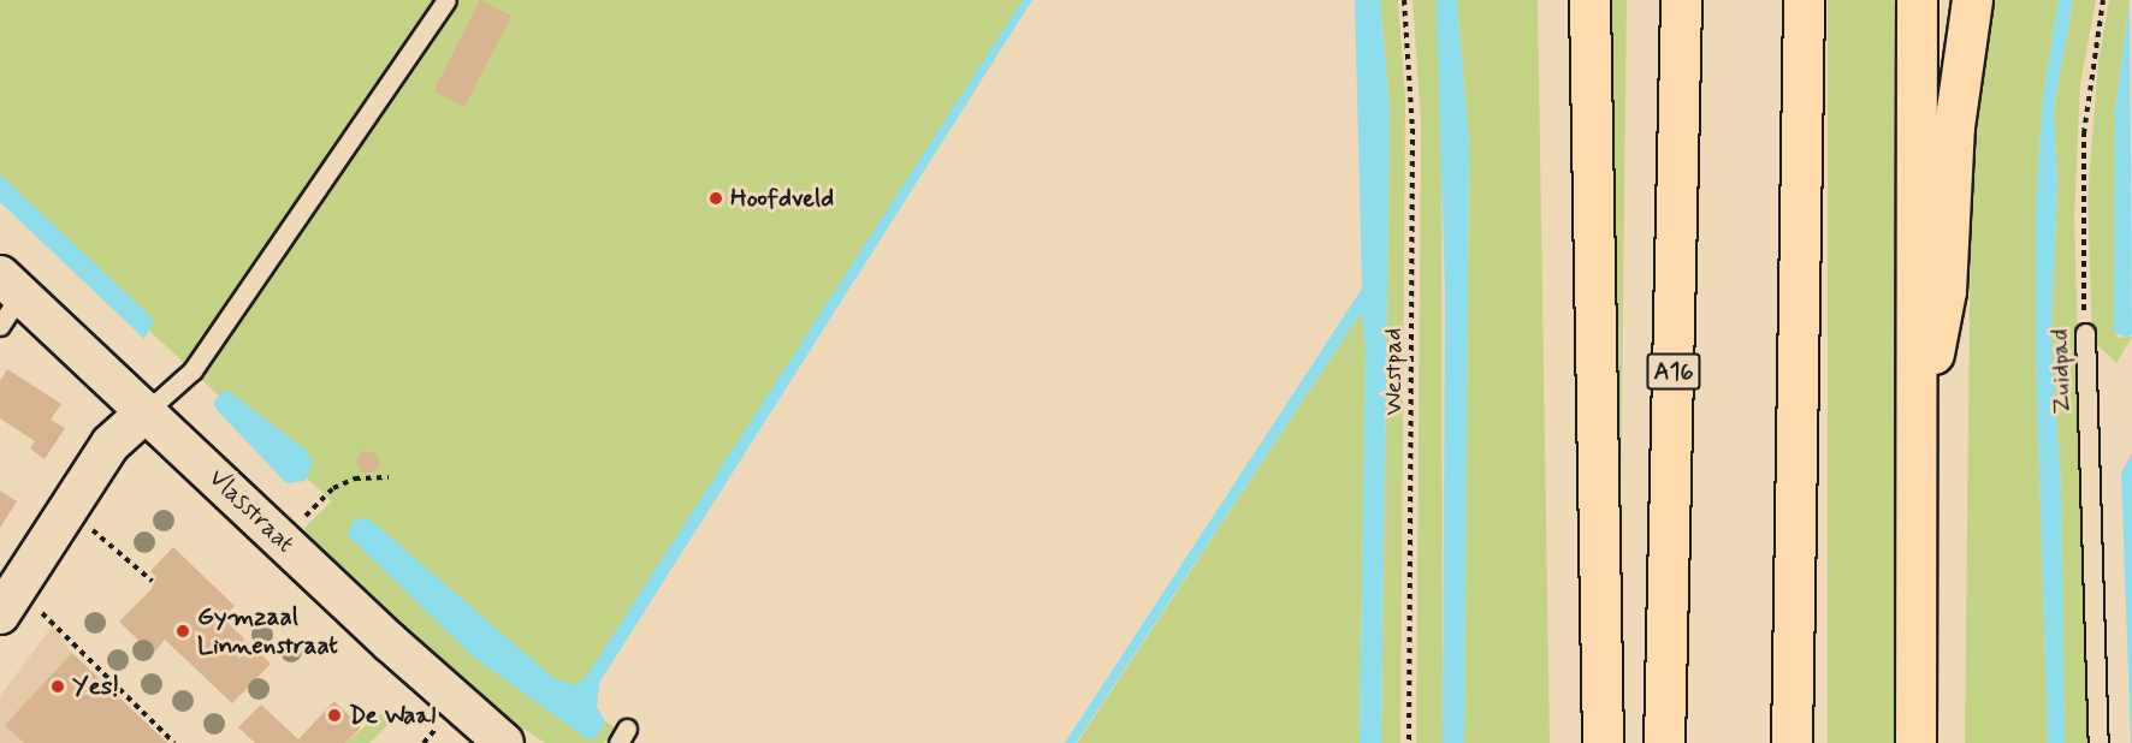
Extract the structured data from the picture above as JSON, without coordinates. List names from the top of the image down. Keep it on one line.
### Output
{"streets":{"highway":["A16"],"street":["Vlasstraat"],"lane":["Zuidpad"],"path":["Westpad"]},"places":["Hoofdveld","Gymzaal Linnenstraat","Yes!","De Waal"]}
